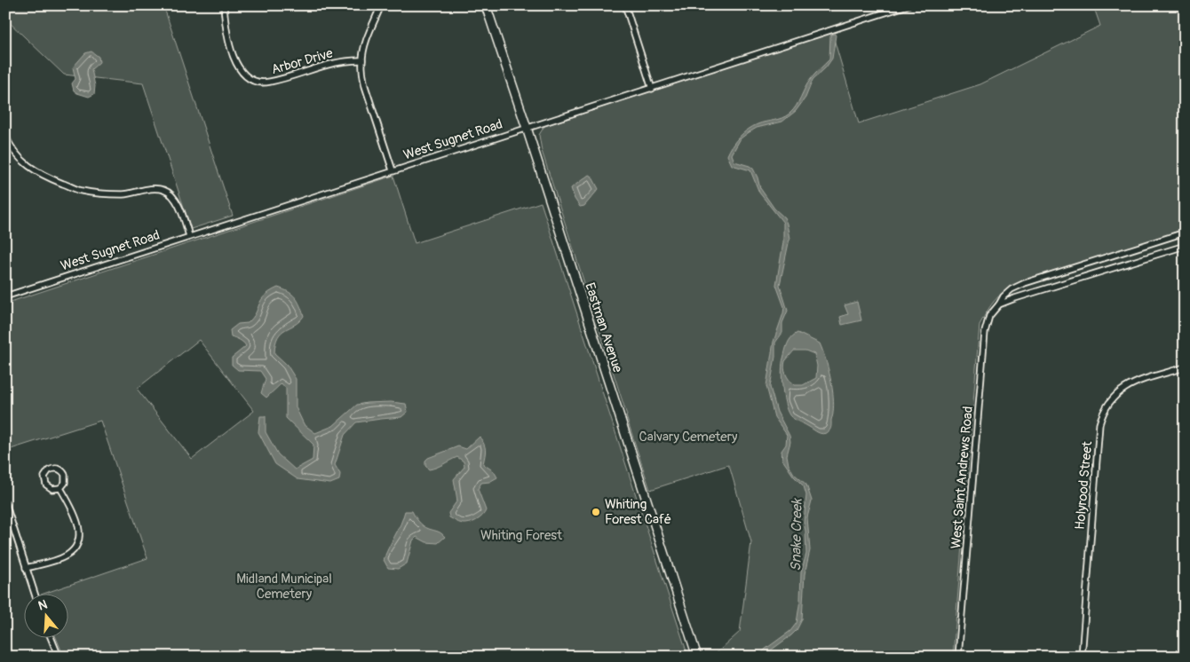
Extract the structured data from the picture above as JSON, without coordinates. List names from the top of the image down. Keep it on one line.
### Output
{"streets":{"main road":["Eastman Avenue"],"street":["Arbor Drive","West Sugnet Road","West Saint Andrews Road","Holyrood Street"]},"crossings":[["West Sugnet Road","Eastman Avenue"]],"water":["Snake Creek"],"parks":["Calvary Cemetery","Whiting Forest","Midland Municipal Cemetery"],"places":["Whiting Forest Café"],"north":"top"}
